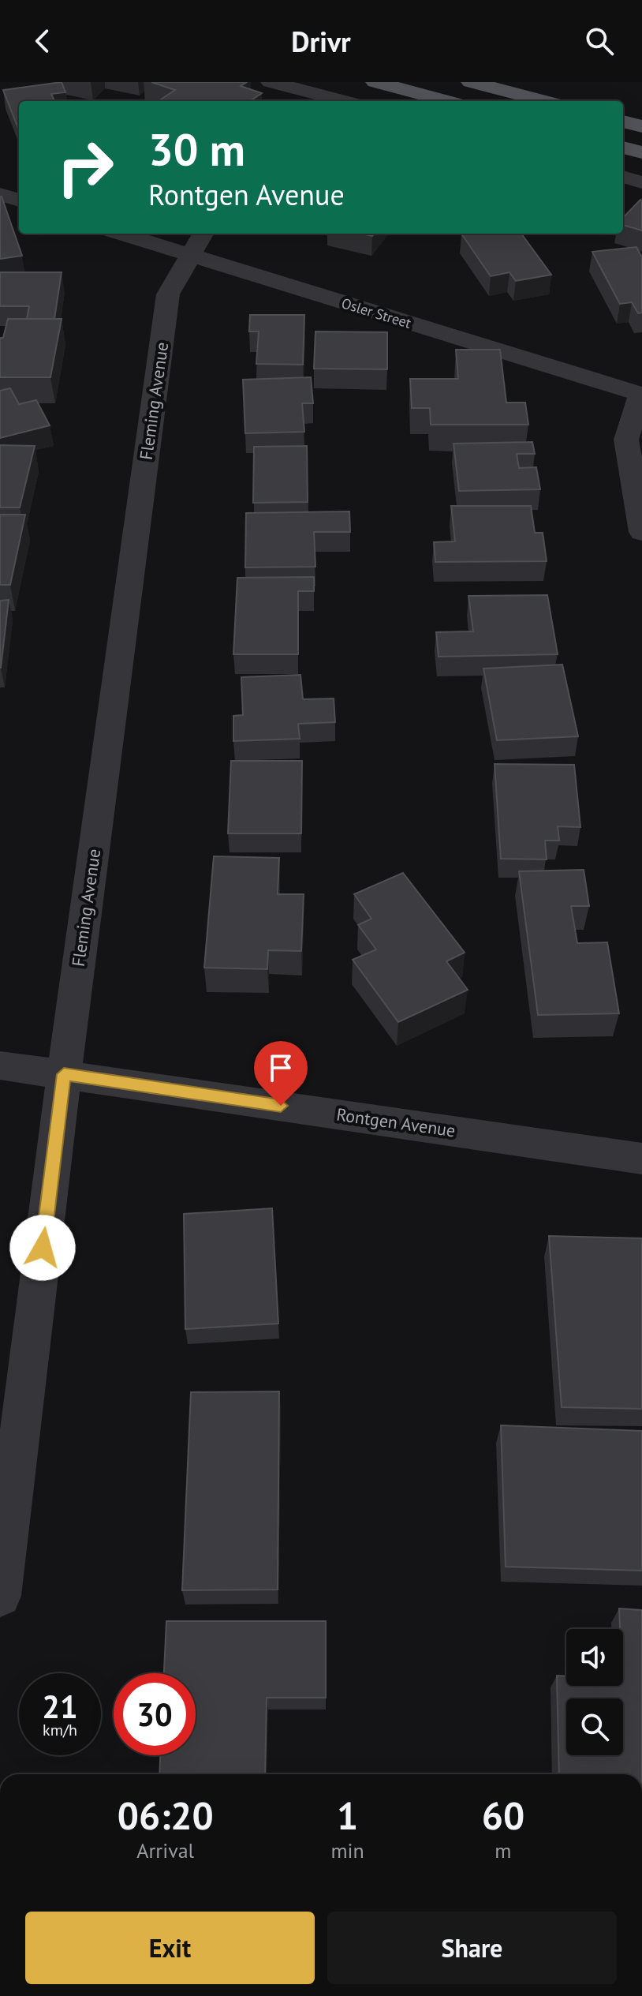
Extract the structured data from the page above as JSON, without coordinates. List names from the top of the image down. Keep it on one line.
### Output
{"streets":{"street":["Osler Street","Fleming Avenue","Rontgen Avenue"]},"crossings":[["Osler Street","Fleming Avenue"],["Fleming Avenue","Rontgen Avenue"]],"page":{"header":"Drivr","turn":["30 m","Rontgen Avenue"],"speed":"21 km/h","limit":"30","eta":["06:20","Arrival","1","min","60","m"],"buttons":["Exit","Share"]}}
